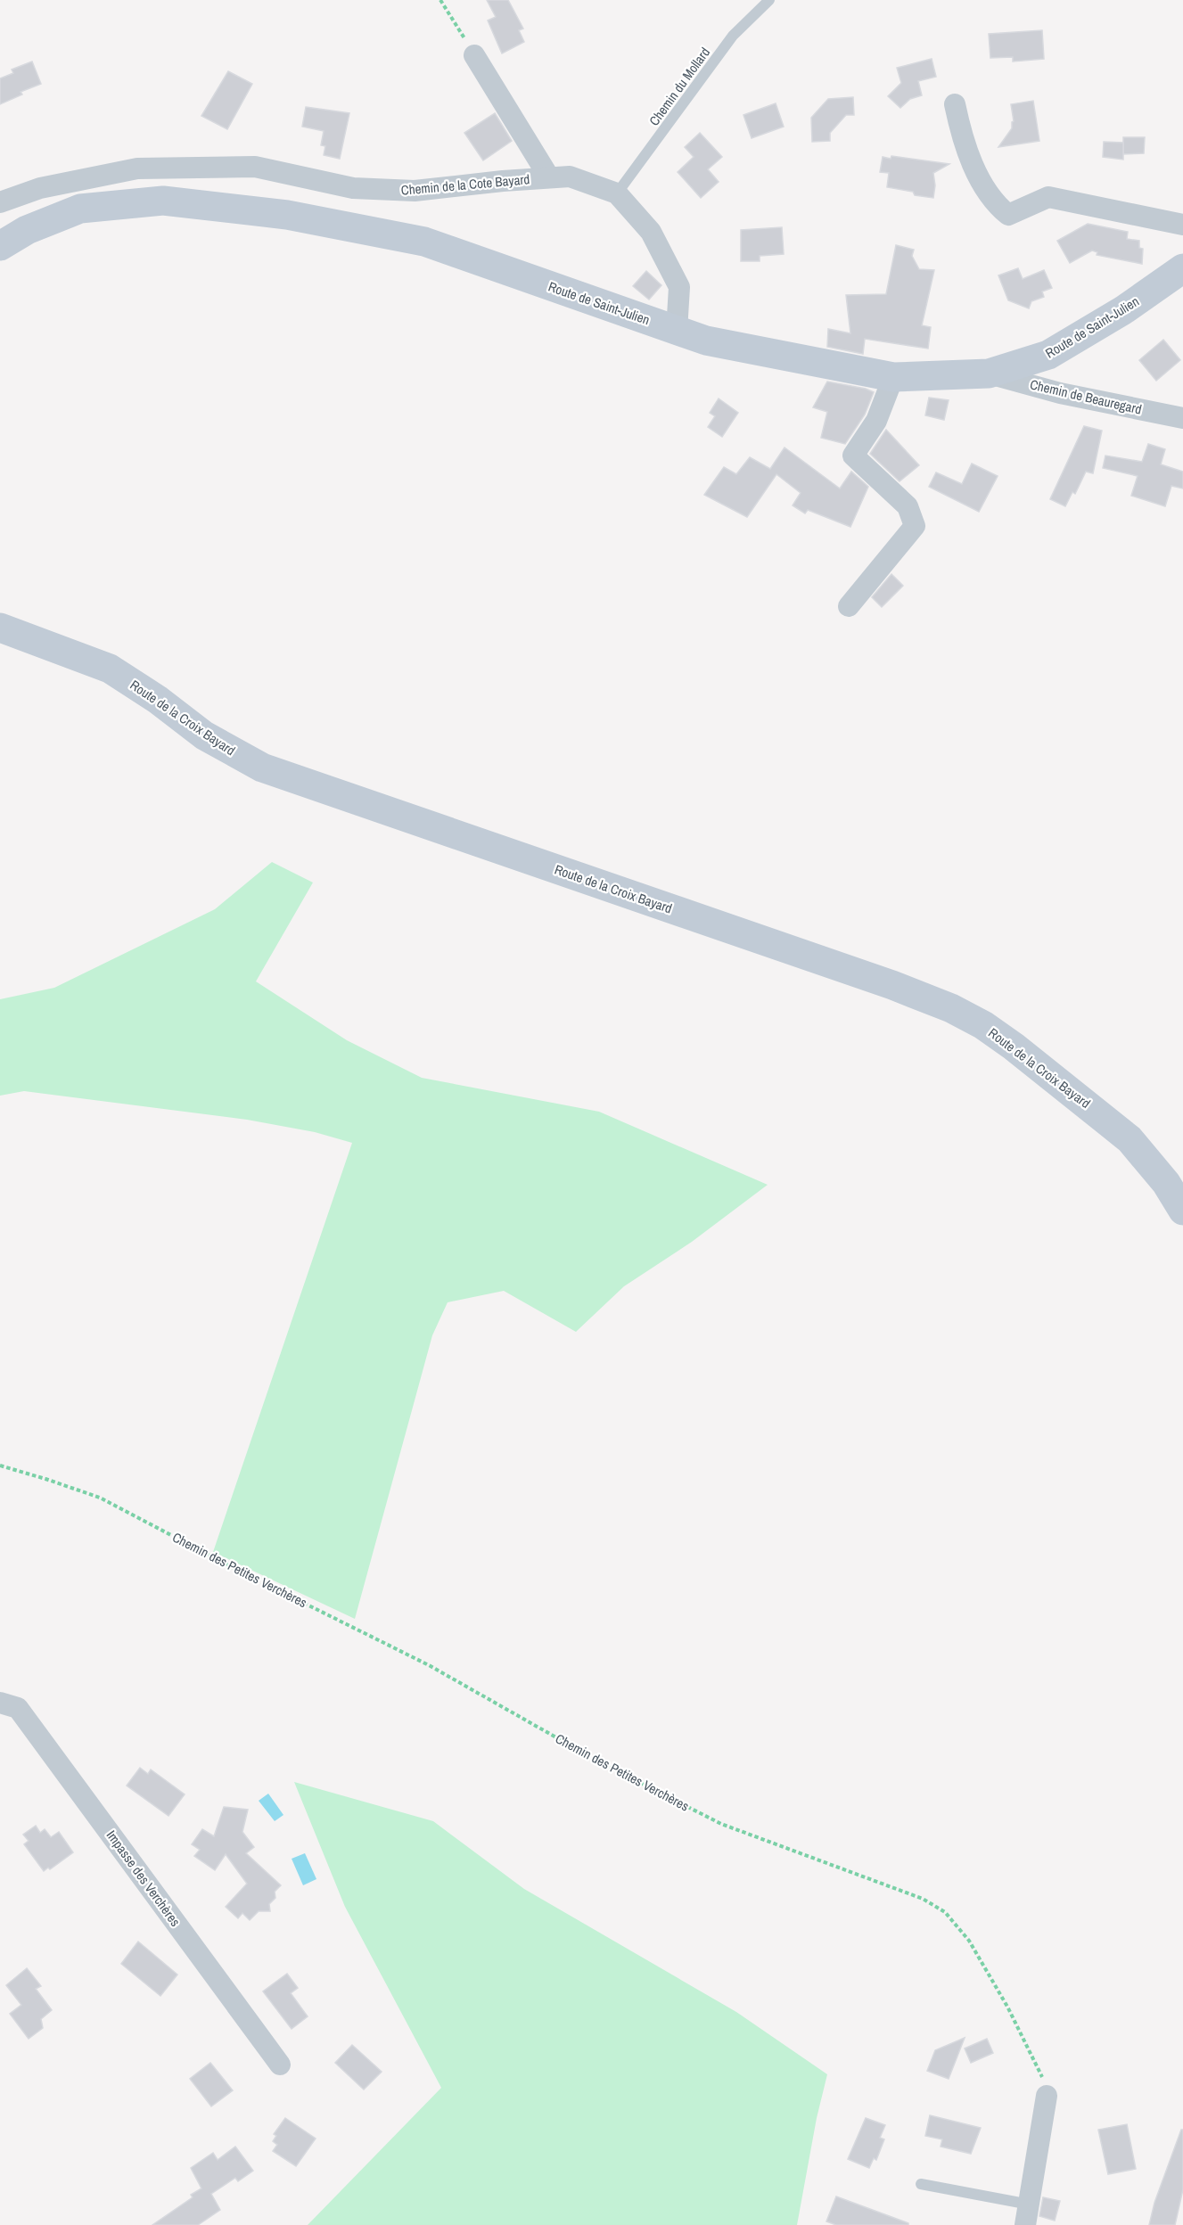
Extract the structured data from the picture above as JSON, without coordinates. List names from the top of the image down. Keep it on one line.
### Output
{"streets":{"main road":["Route de Saint-Julien","Route de la Croix Bayard"],"street":["Chemin de la Cote Bayard","Chemin de Beauregard","Impasse des Verchères"],"lane":["Chemin du Mollard"],"path":["Chemin des Petites Verchères"]},"crossings":[["Chemin du Mollard","Chemin de la Cote Bayard"],["Chemin de la Cote Bayard","Route de Saint-Julien"],["Route de Saint-Julien","Chemin de Beauregard"]]}
